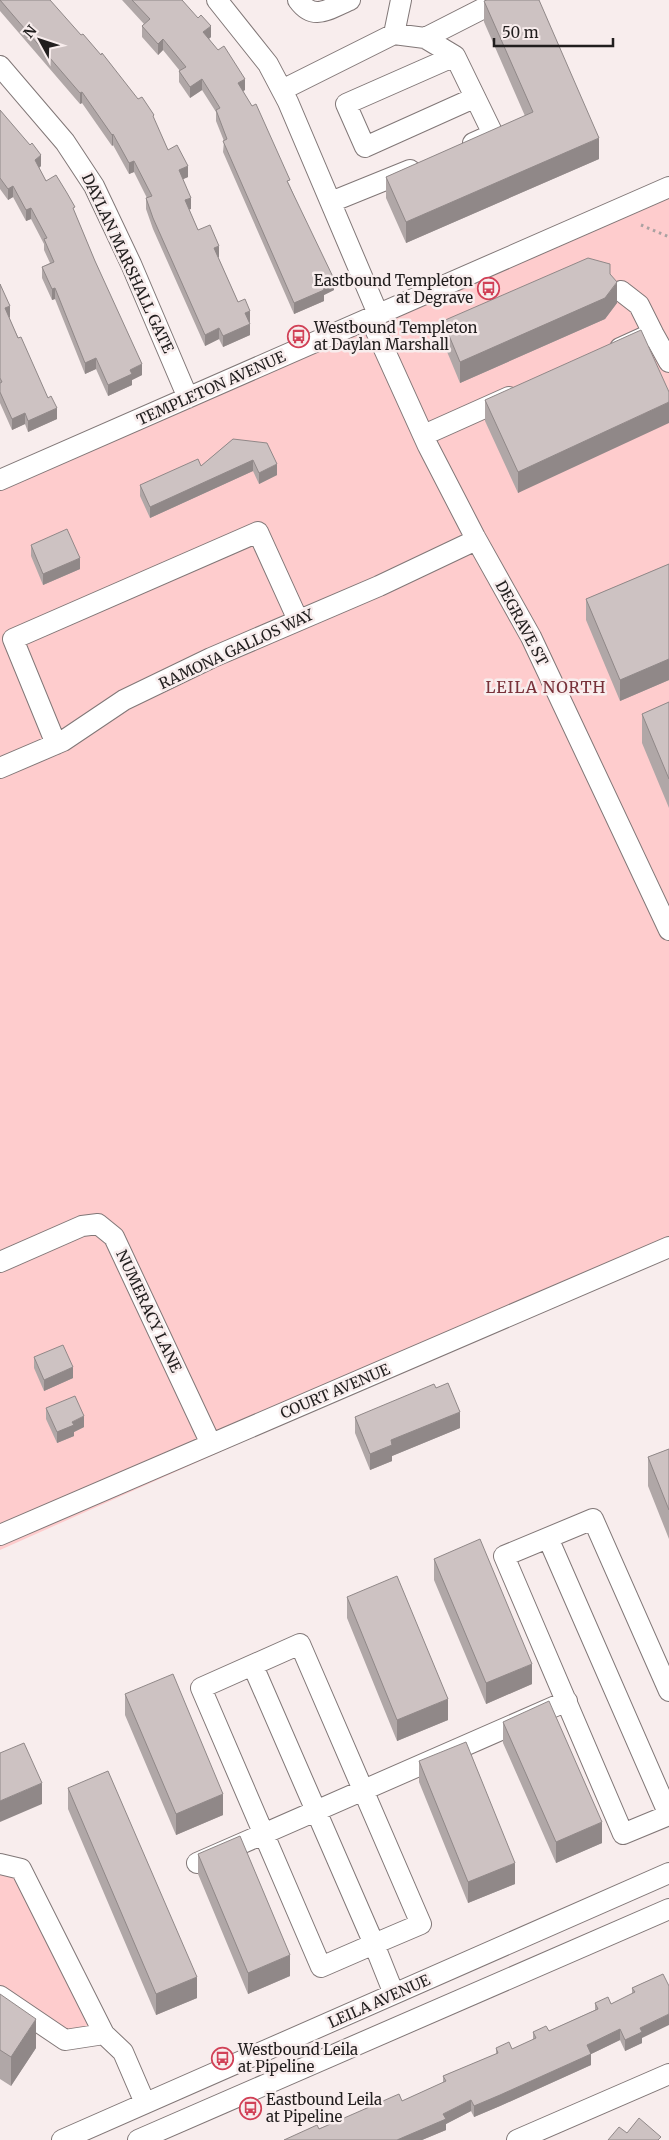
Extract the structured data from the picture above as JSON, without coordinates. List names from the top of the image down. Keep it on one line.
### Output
{"streets":{"street":["DAYLAN MARSHALL GATE","TEMPLETON AVENUE","DEGRAVE ST","RAMONA GALLOS WAY","NUMERACY LANE","COURT AVENUE","LEILA AVENUE"]},"crossings":[["DAYLAN MARSHALL GATE","TEMPLETON AVENUE"],["TEMPLETON AVENUE","DEGRAVE ST"],["DEGRAVE ST","RAMONA GALLOS WAY"],["NUMERACY LANE","COURT AVENUE"]],"districts":["LEILA NORTH"],"places":{"bus stop":["Eastbound Templeton at Degrave","Westbound Templeton at Daylan Marshall","Westbound Leila at Pipeline","Eastbound Leila at Pipeline"]},"scale_bar":"50 m","north":"top left"}
